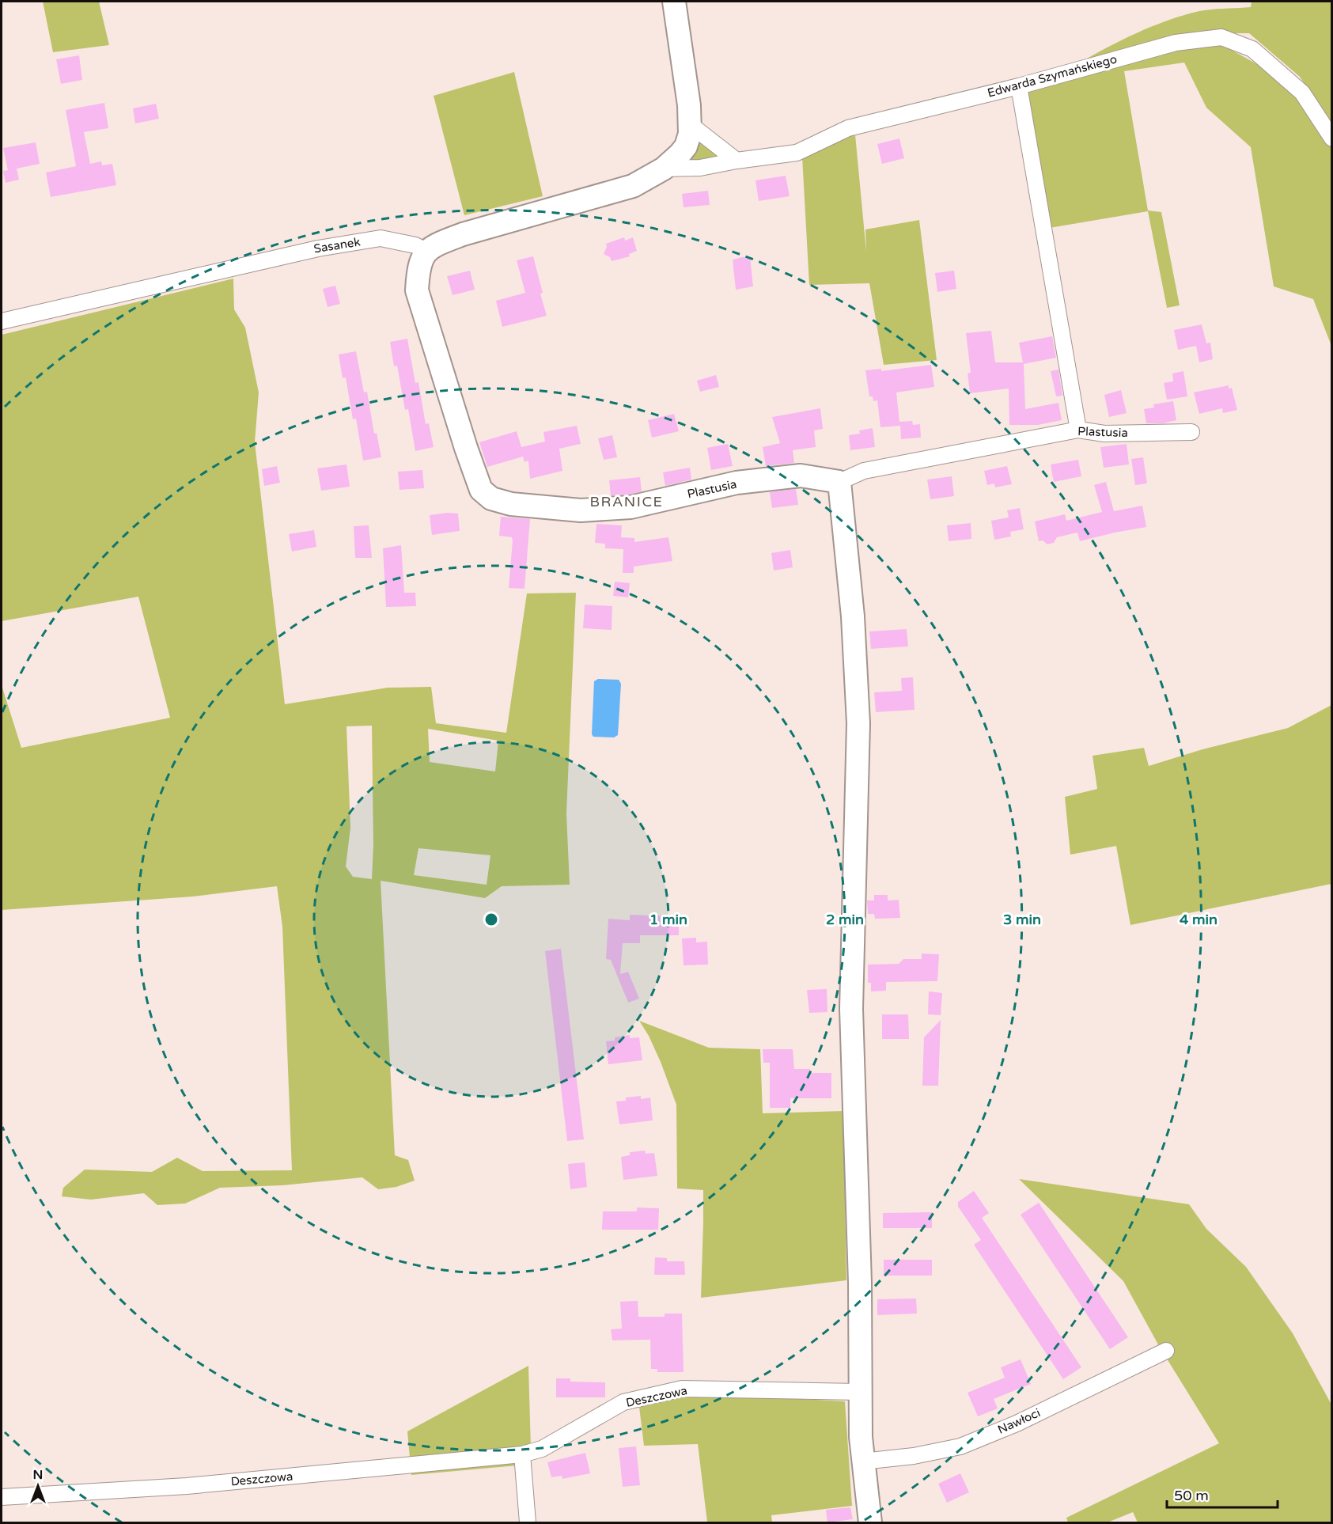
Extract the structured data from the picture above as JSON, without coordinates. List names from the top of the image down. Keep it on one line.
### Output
{"streets":{"street":["Edwarda Szymańskiego","Sasanek","Plastusia","Deszczowa","Nawłoci"]},"crossings":[["Sasanek","Plastusia"]],"districts":["BRANICE"],"scale_bar":"50 m","north":"top","rings":["1 min","2 min","3 min","4 min"]}
